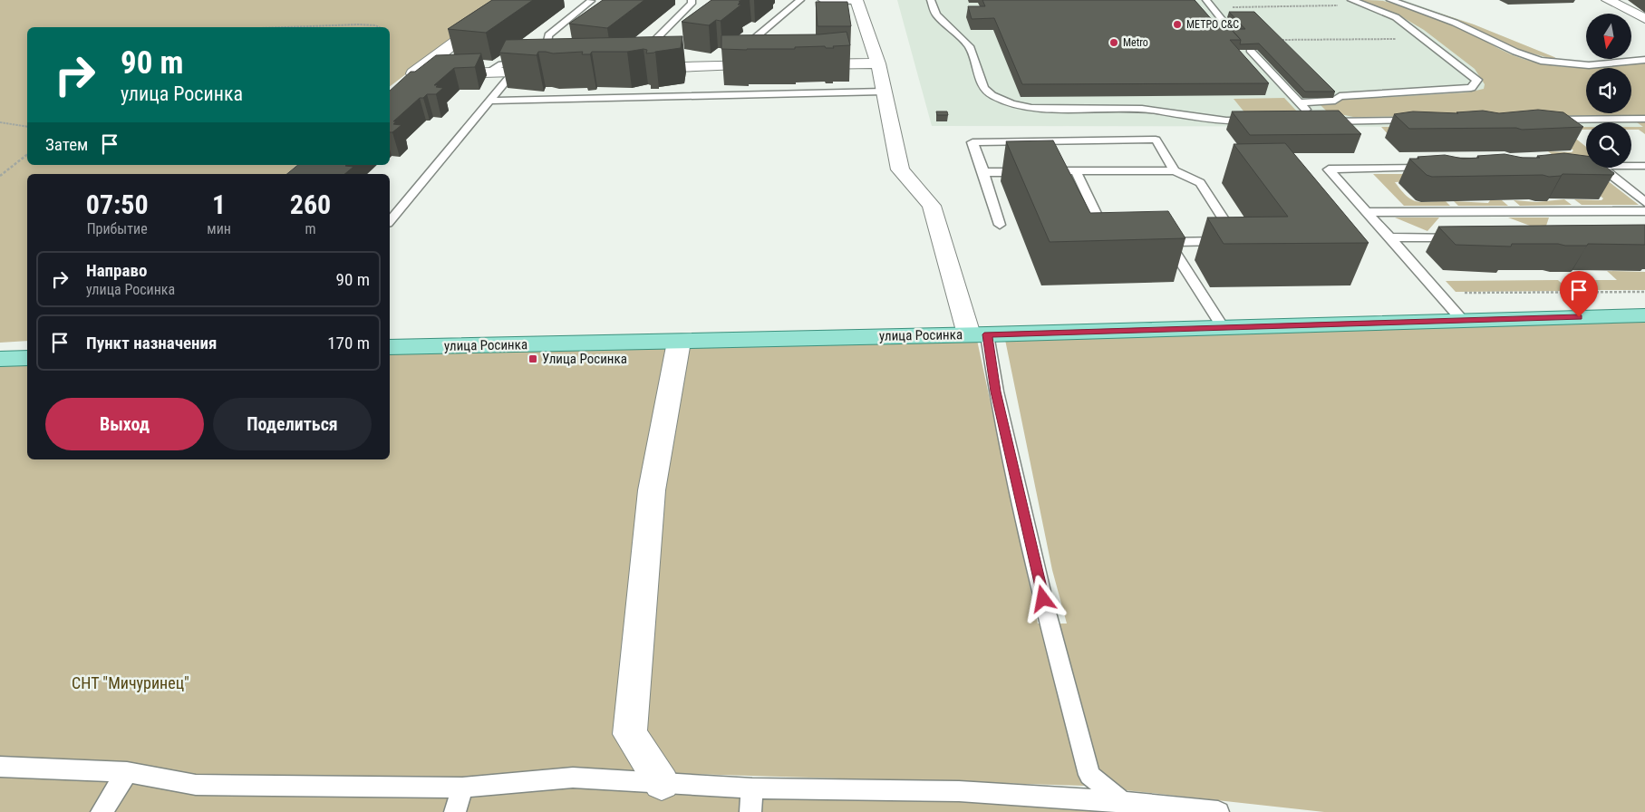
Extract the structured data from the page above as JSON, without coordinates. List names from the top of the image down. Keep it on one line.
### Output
{"streets":{"main road":["улица Росинка"]},"parks":["СНТ \"Мичуринец\""],"places":{"other":["МЕТРО С&С","Metro"],"transit":["Улица Росинка"]},"north":"bottom","page":{"turn":["90 m","улица Росинка"],"then":"Затем","eta":["07:50","Прибытие","1","мин","260","m"],"list":[{"name":"Направо","note":"улица Росинка","value":"90 m"},{"name":"Пункт назначения","value":"170 m"}],"buttons":["Выход","Поделиться"]}}
